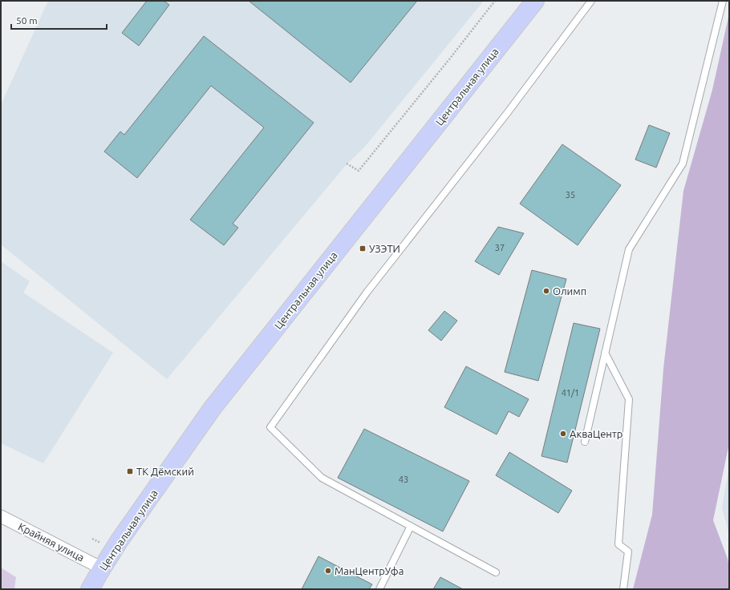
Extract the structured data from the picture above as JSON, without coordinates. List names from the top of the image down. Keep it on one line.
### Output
{"streets":{"main road":["Центральная улица"],"street":["Крайняя улица"]},"crossings":[["Центральная улица","Крайняя улица"]],"places":{"transit":["УЗЭТИ","ТК Дёмский"],"other":["Олимп","АкваЦентр","МанЦентрУфа"]},"house_numbers":["35","37","41/1","43"],"scale_bar":"50 m"}
